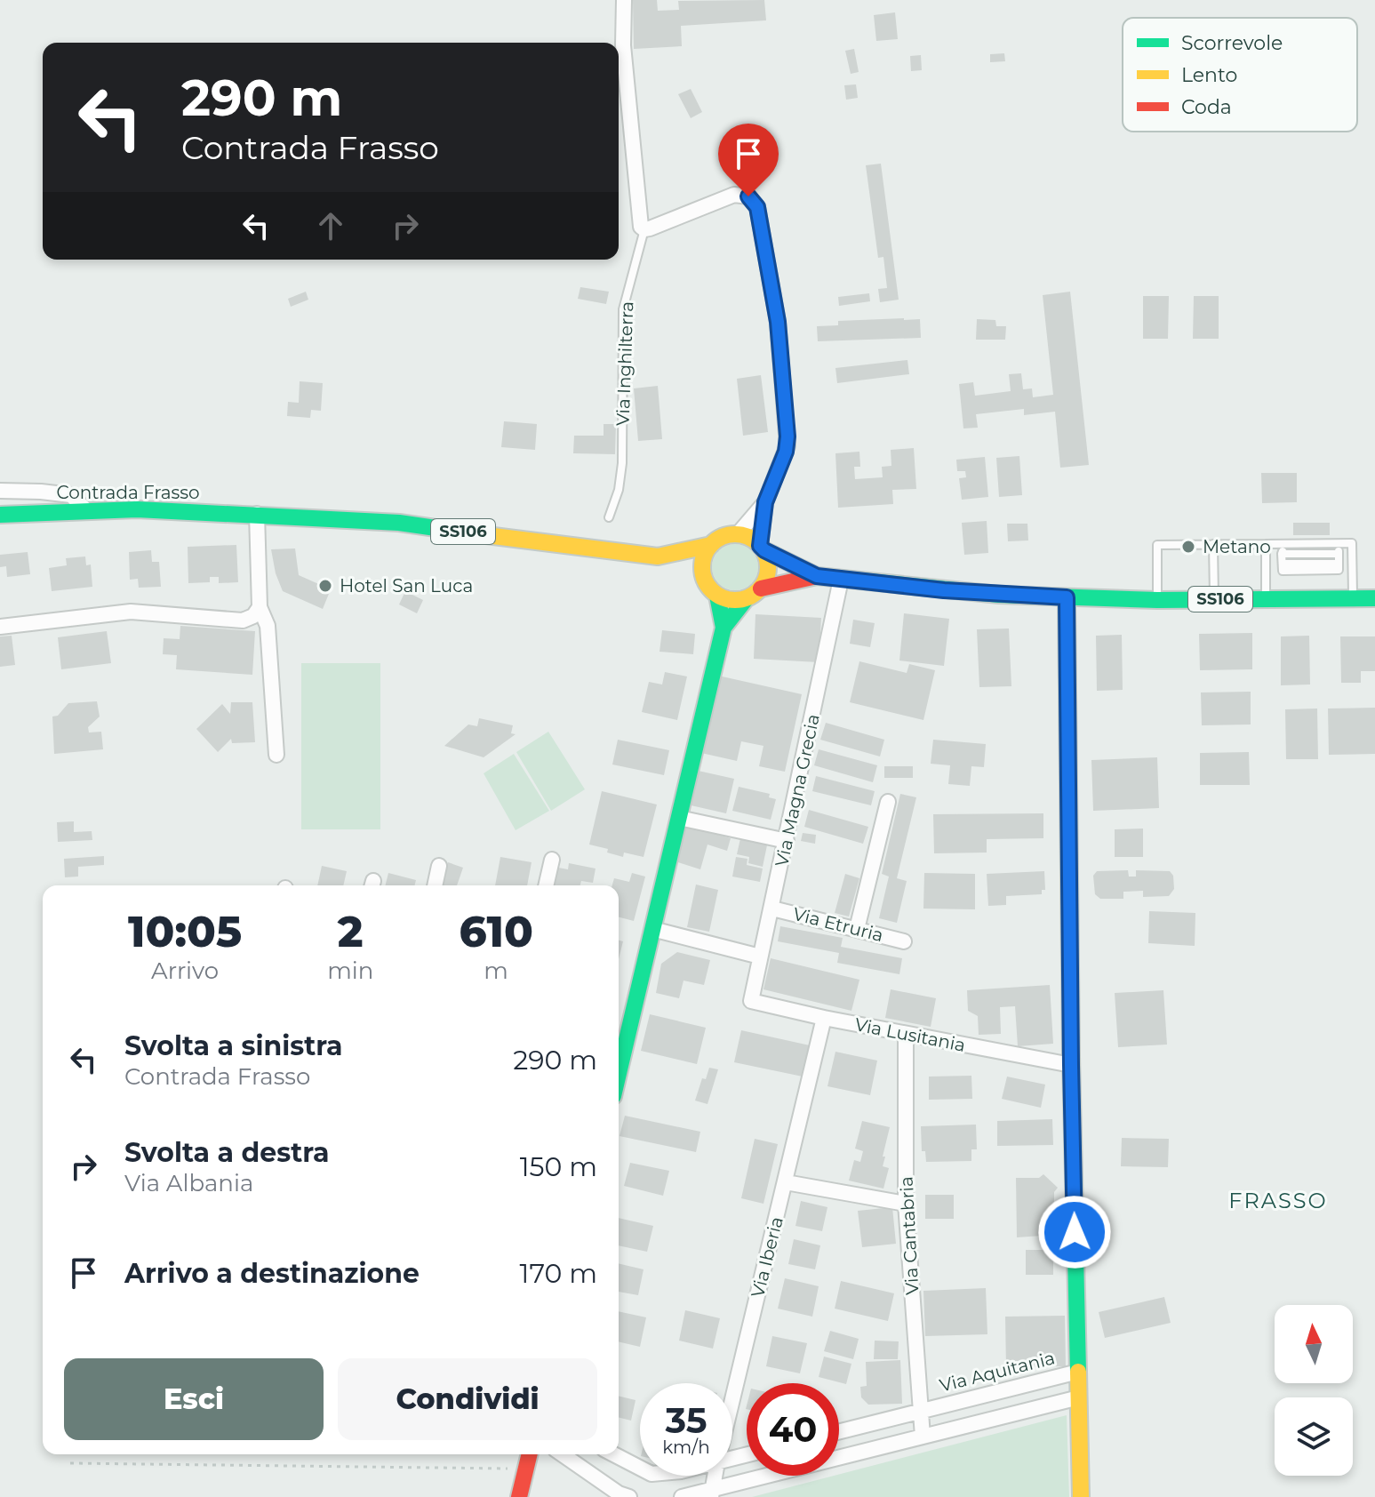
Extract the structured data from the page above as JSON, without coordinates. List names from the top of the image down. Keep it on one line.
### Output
{"streets":{"main road":["Contrada Frasso","SS106","Via Aquitania"],"street":["Via Inghilterra","Via Magna Grecia","Via Etruria","Via Lusitania","Via Cantabria","Via Iberia"]},"crossings":[["Contrada Frasso","SS106"],["SS106","Via Magna Grecia"],["SS106","Via Aquitania"],["Via Magna Grecia","Via Etruria"],["Via Magna Grecia","Via Lusitania"],["Via Lusitania","Via Cantabria"],["Via Lusitania","Via Iberia"],["Via Lusitania","Via Aquitania"],["Via Cantabria","Via Aquitania"]],"districts":["FRASSO"],"places":["Metano","Hotel San Luca"],"legend":["Scorrevole","Lento","Coda"],"north":"top","page":{"turn":["290 m","Contrada Frasso"],"eta":["10:05","Arrivo","2","min","610","m"],"list":[{"name":"Svolta a sinistra","note":"Contrada Frasso","value":"290 m"},{"name":"Svolta a destra","note":"Via Albania","value":"150 m"},{"name":"Arrivo a destinazione","value":"170 m"}],"buttons":["Esci","Condividi"],"speed":"35 km/h","limit":"40"}}
